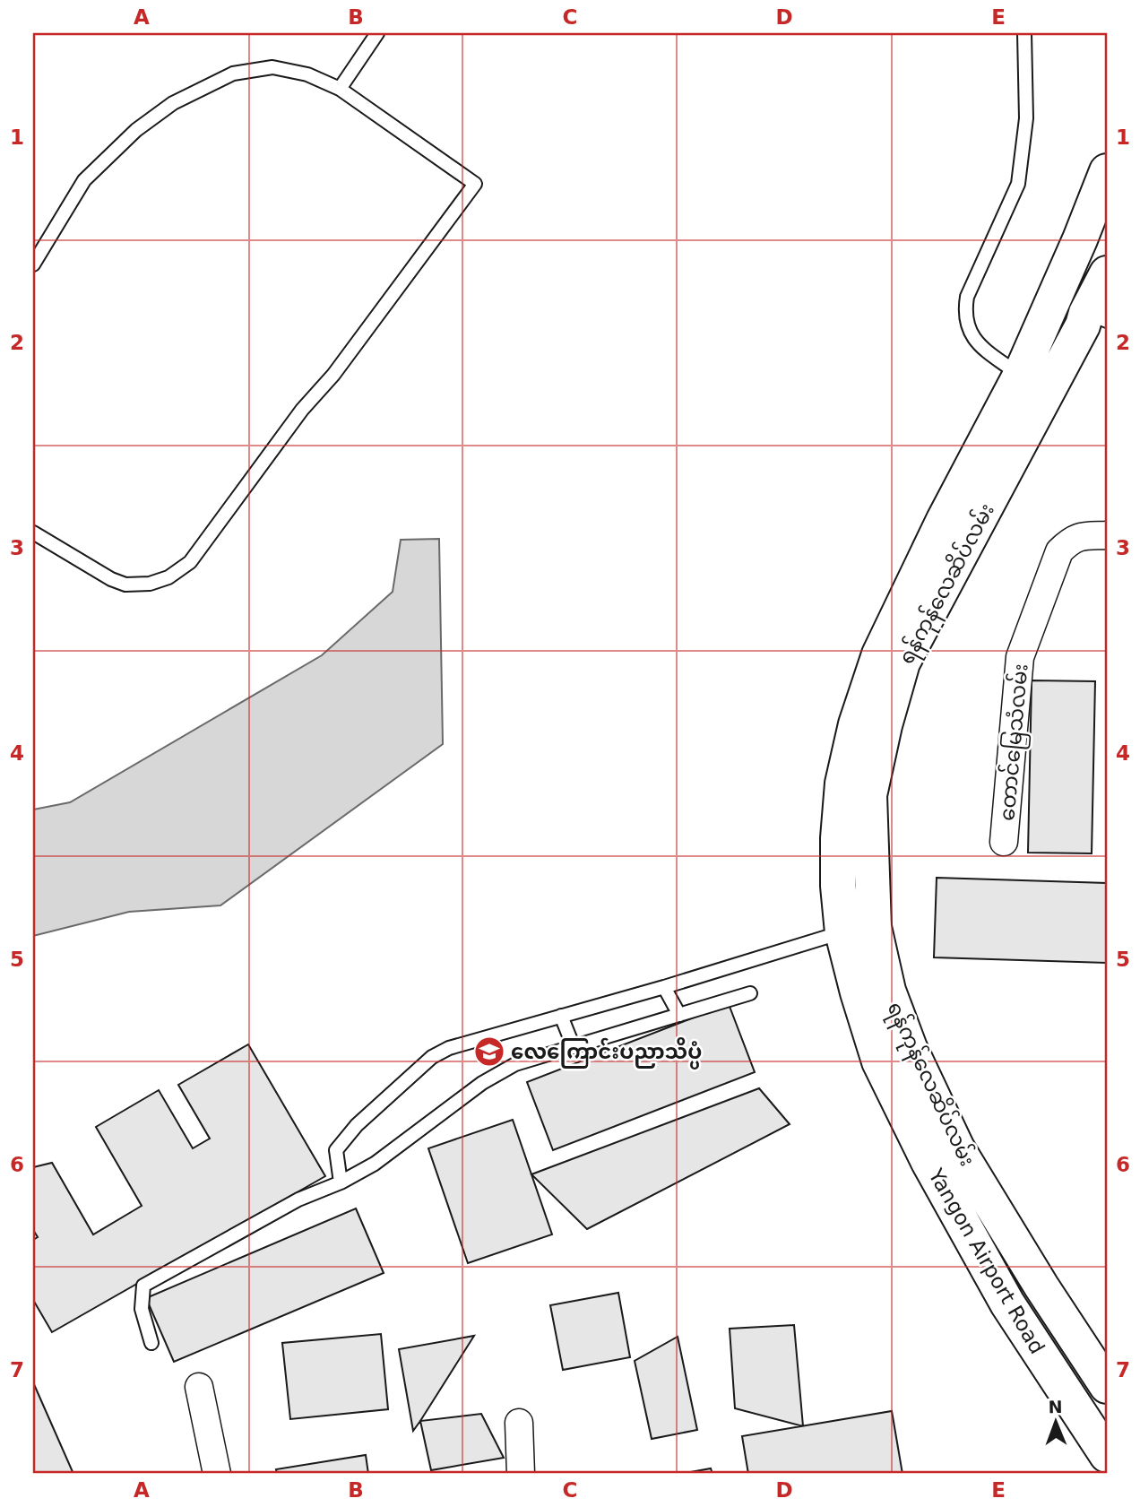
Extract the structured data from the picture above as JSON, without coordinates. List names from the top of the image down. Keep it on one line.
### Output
{"streets":{"main road":["ရန်ကုန်လေဆိပ်လမ်း","Yangon Airport Road"],"street":["တောင်မြေသံလမ်း"]},"crossings":[["ရန်ကုန်လေဆိပ်လမ်း","Yangon Airport Road"]],"places":{"school or university":["လေကြောင်းပညာသိပ္ပံ"]},"north":"top","grid":{"columns":["A","B","C","D","E"],"rows":["1","2","3","4","5","6","7"]}}
